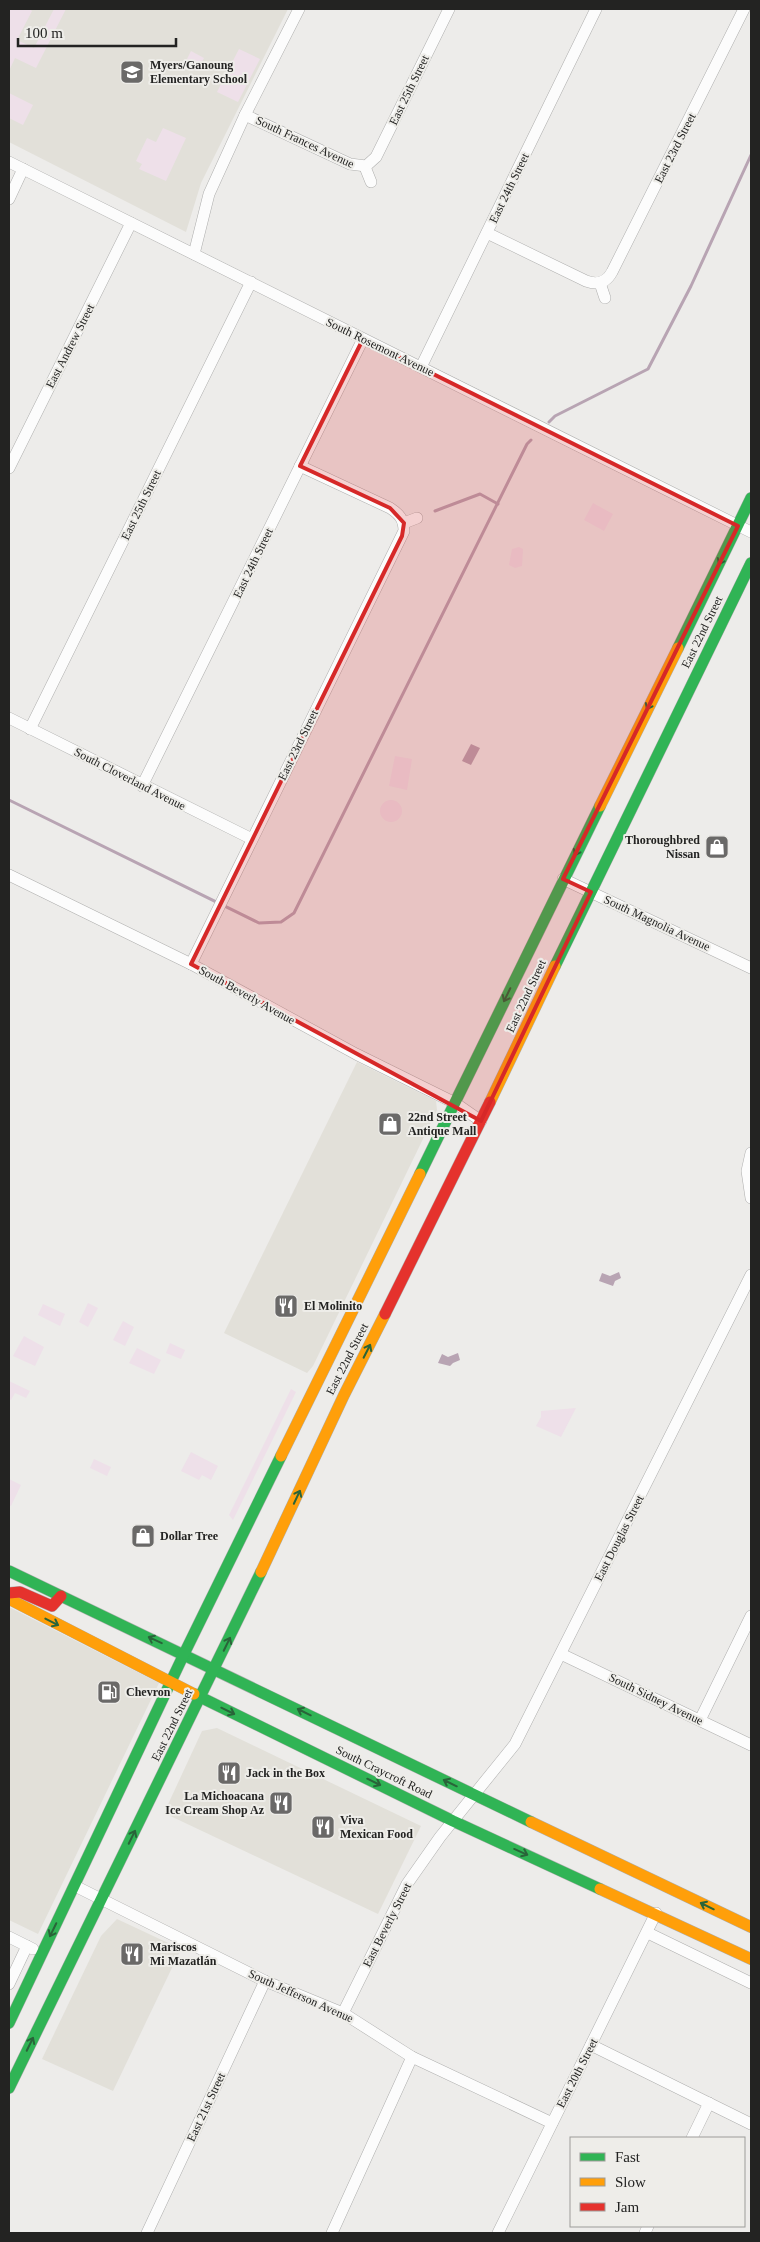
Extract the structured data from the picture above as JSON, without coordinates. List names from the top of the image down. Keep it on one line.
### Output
{"streets":{"main road":["East 22nd Street","South Craycroft Road"],"street":["East 25th Street","South Frances Avenue","East 23rd Street","East 24th Street","East Andrew Street","South Rosemont Avenue","South Cloverland Avenue","South Magnolia Avenue","South Beverly Avenue","East Douglas Street","South Sidney Avenue","East Beverly Street","South Jefferson Avenue","East 20th Street","East 21st Street"]},"crossings":[["East 25th Street","South Frances Avenue"],["East 25th Street","South Rosemont Avenue"],["East 25th Street","South Cloverland Avenue"],["East 23rd Street","South Cloverland Avenue"],["East 23rd Street","South Beverly Avenue"],["East 24th Street","South Rosemont Avenue"],["East 24th Street","South Cloverland Avenue"],["East Andrew Street","South Rosemont Avenue"],["South Rosemont Avenue","East 22nd Street"],["East 22nd Street","South Magnolia Avenue"],["East 22nd Street","South Beverly Avenue"],["East 22nd Street","South Craycroft Road"],["East 22nd Street","South Jefferson Avenue"],["East Douglas Street","South Sidney Avenue"],["East Douglas Street","South Craycroft Road"],["East Douglas Street","East Beverly Street"],["South Craycroft Road","East Beverly Street"],["South Craycroft Road","East 20th Street"],["East Beverly Street","South Jefferson Avenue"],["South Jefferson Avenue","East 20th Street"],["South Jefferson Avenue","East 21st Street"]],"places":{"school or university":["Myers/Ganoung Elementary School"],"shop":["Thoroughbred Nissan","22nd Street Antique Mall","Dollar Tree"],"restaurant":["El Molinito","Jack in the Box","La Michoacana Ice Cream Shop Az","Viva Mexican Food","Mariscos Mi Mazatlán"],"fuel station":["Chevron"]},"legend":["Fast","Slow","Jam"],"scale_bar":"100 m"}
